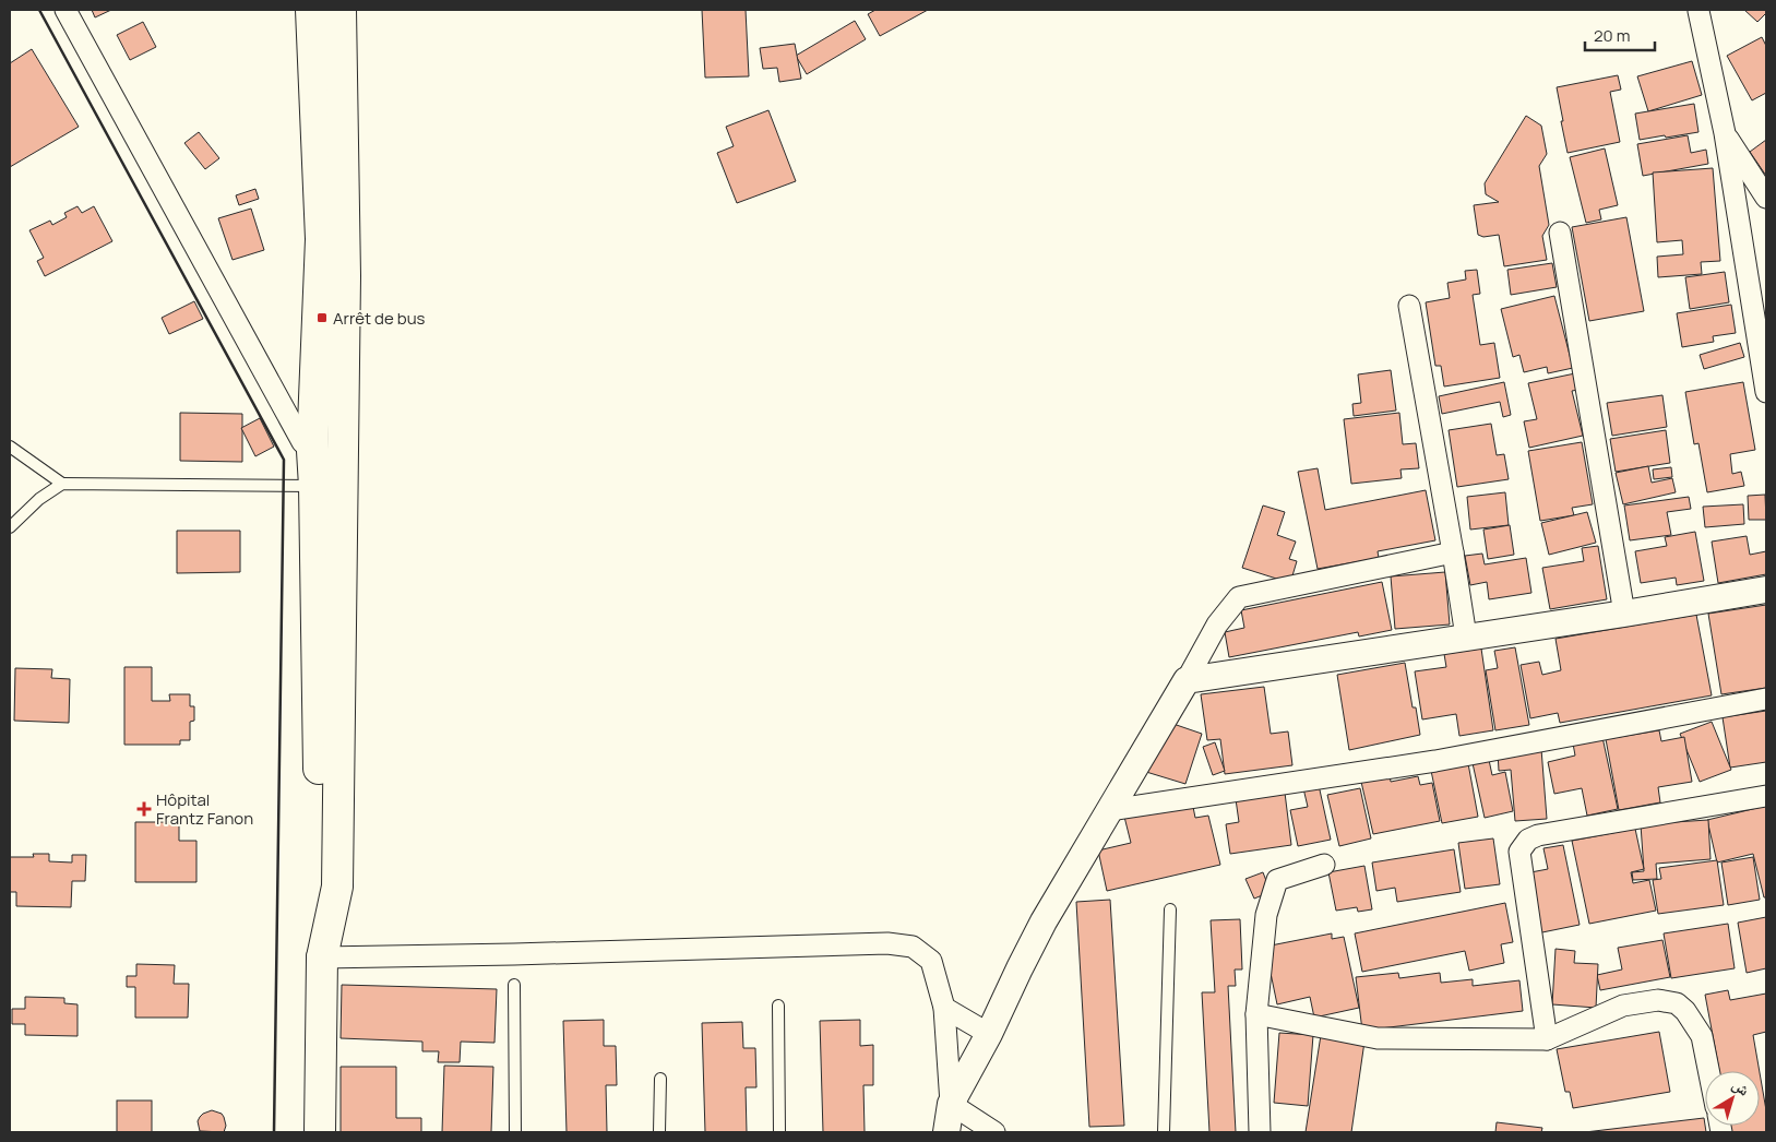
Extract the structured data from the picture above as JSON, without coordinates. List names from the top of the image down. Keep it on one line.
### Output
{"places":{"transit":["Arrêt de bus"],"health":["Hôpital Frantz Fanon"]},"scale_bar":"20 m","north":"top right"}
